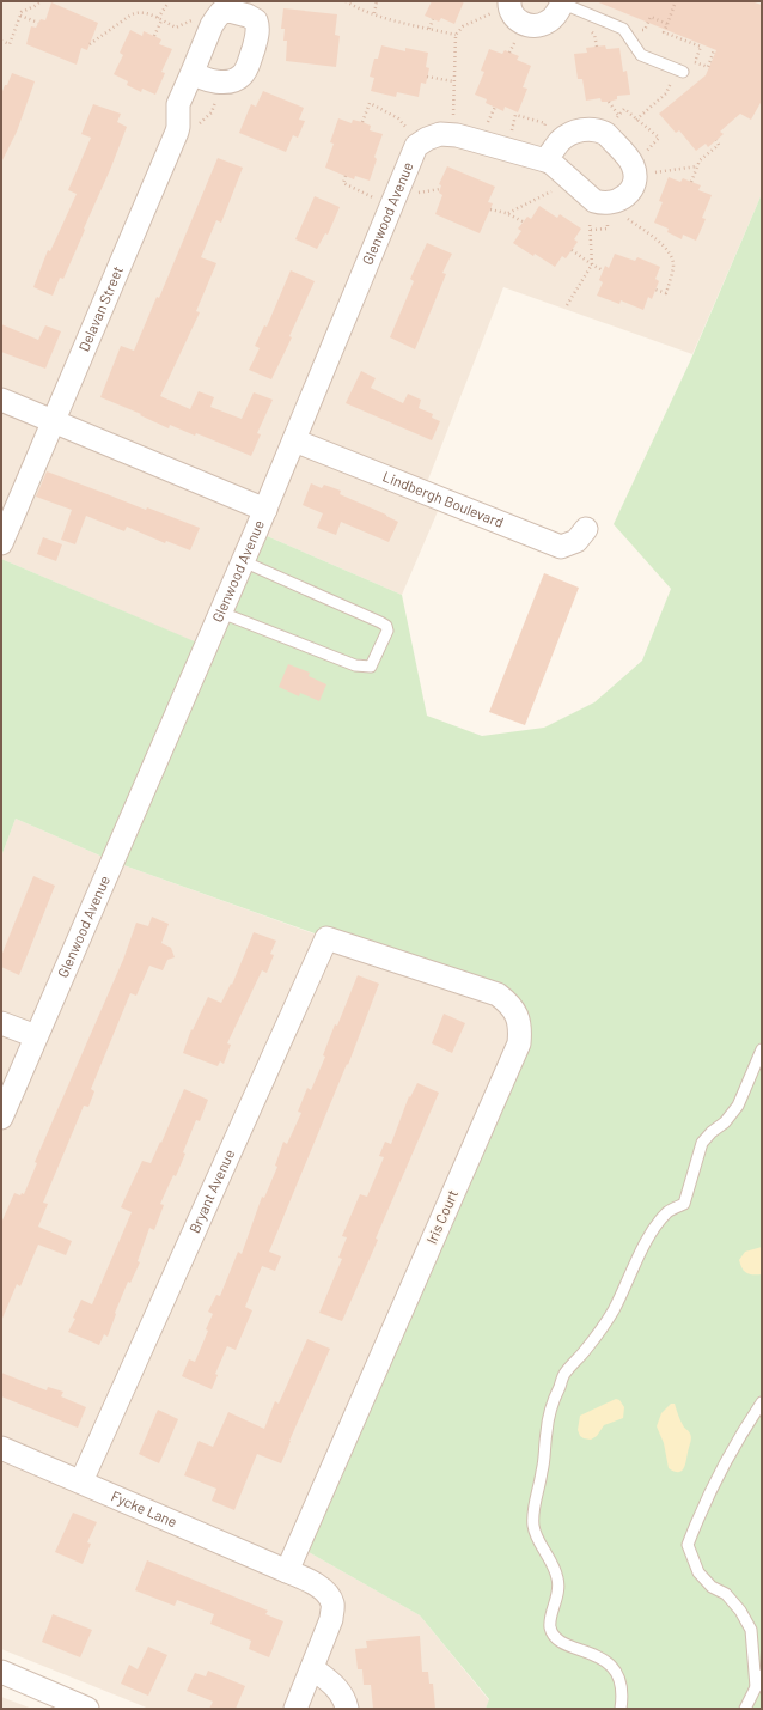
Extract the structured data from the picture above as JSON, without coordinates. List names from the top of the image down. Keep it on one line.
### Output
{"streets":{"street":["Glenwood Avenue","Delavan Street","Lindbergh Boulevard","Bryant Avenue","Iris Court","Fycke Lane"]},"crossings":[["Glenwood Avenue","Lindbergh Boulevard"],["Bryant Avenue","Iris Court"],["Bryant Avenue","Fycke Lane"],["Iris Court","Fycke Lane"]]}
